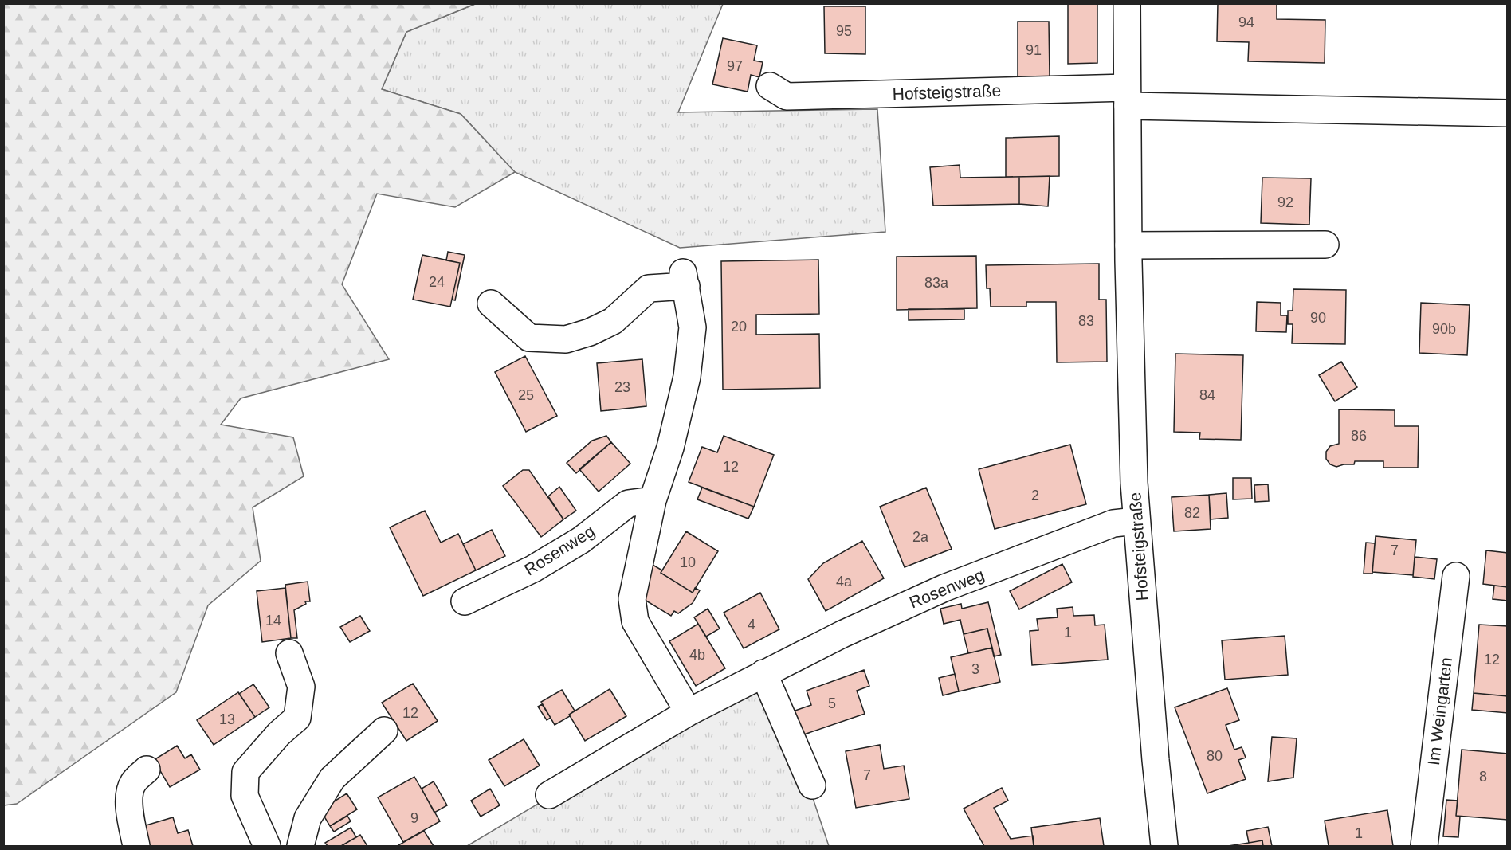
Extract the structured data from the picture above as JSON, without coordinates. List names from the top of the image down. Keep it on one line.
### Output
{"streets":{"street":["Hofsteigstraße","Rosenweg","Im Weingarten"]},"crossings":[["Hofsteigstraße","Rosenweg"]],"house_numbers":["94","95","91","97","92","24","83a","90","83","20","90b","23","25","84","86","12","2","82","2a","7","10","4a","14","4","1","4b","12","3","5","12","13","80","7","8","9","1"]}
